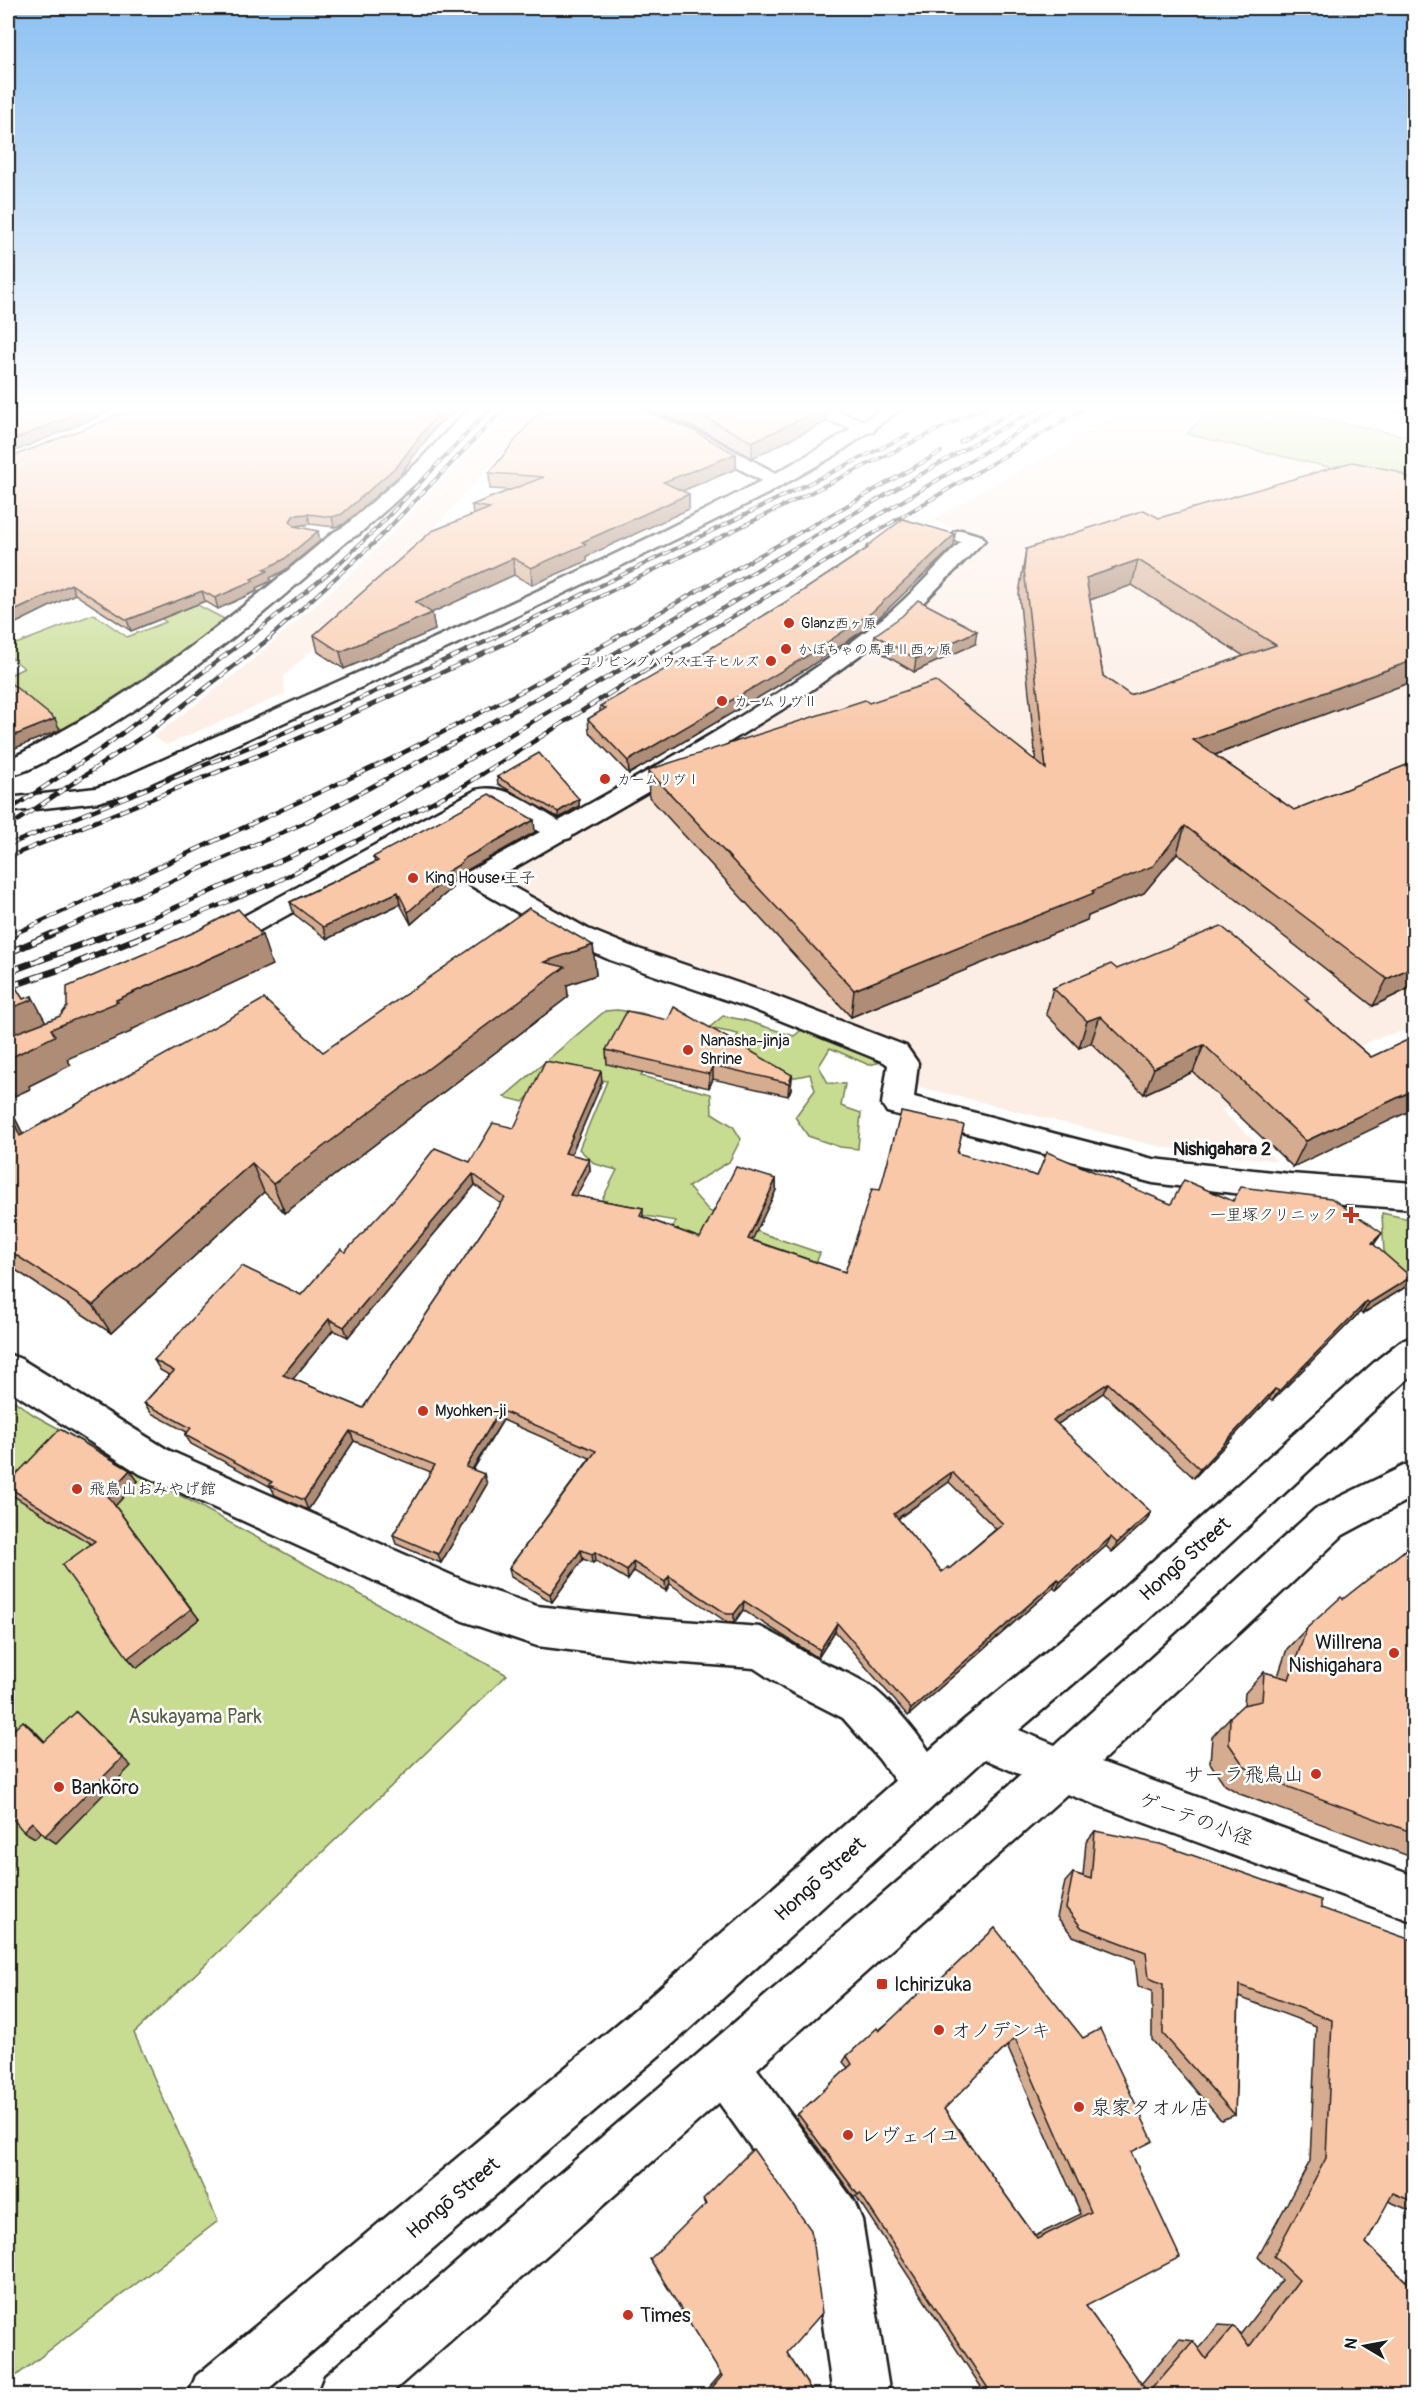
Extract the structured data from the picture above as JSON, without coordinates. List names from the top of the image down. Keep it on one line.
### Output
{"streets":{"street":["Hongō Street","ゲーテの小径"]},"crossings":[["Hongō Street","ゲーテの小径"]],"districts":["Nishigahara 2"],"parks":["Asukayama Park"],"places":{"other":["Glanz西ヶ原","かぼちゃの馬車Ⅱ西ヶ原","コリビングハウス王子ヒルズ","カームリヴⅡ","カームリヴⅠ","King House 王子","Nanasha-jinja Shrine","Myohken-ji","飛鳥山おみやげ館","Willrena Nishigahara","サーラ飛鳥山","Bankōro","オノデンキ","泉家タオル店","レヴェイユ","Times"],"health":["一里塚クリニック"],"transit":["Ichirizuka"]},"north":"left"}
